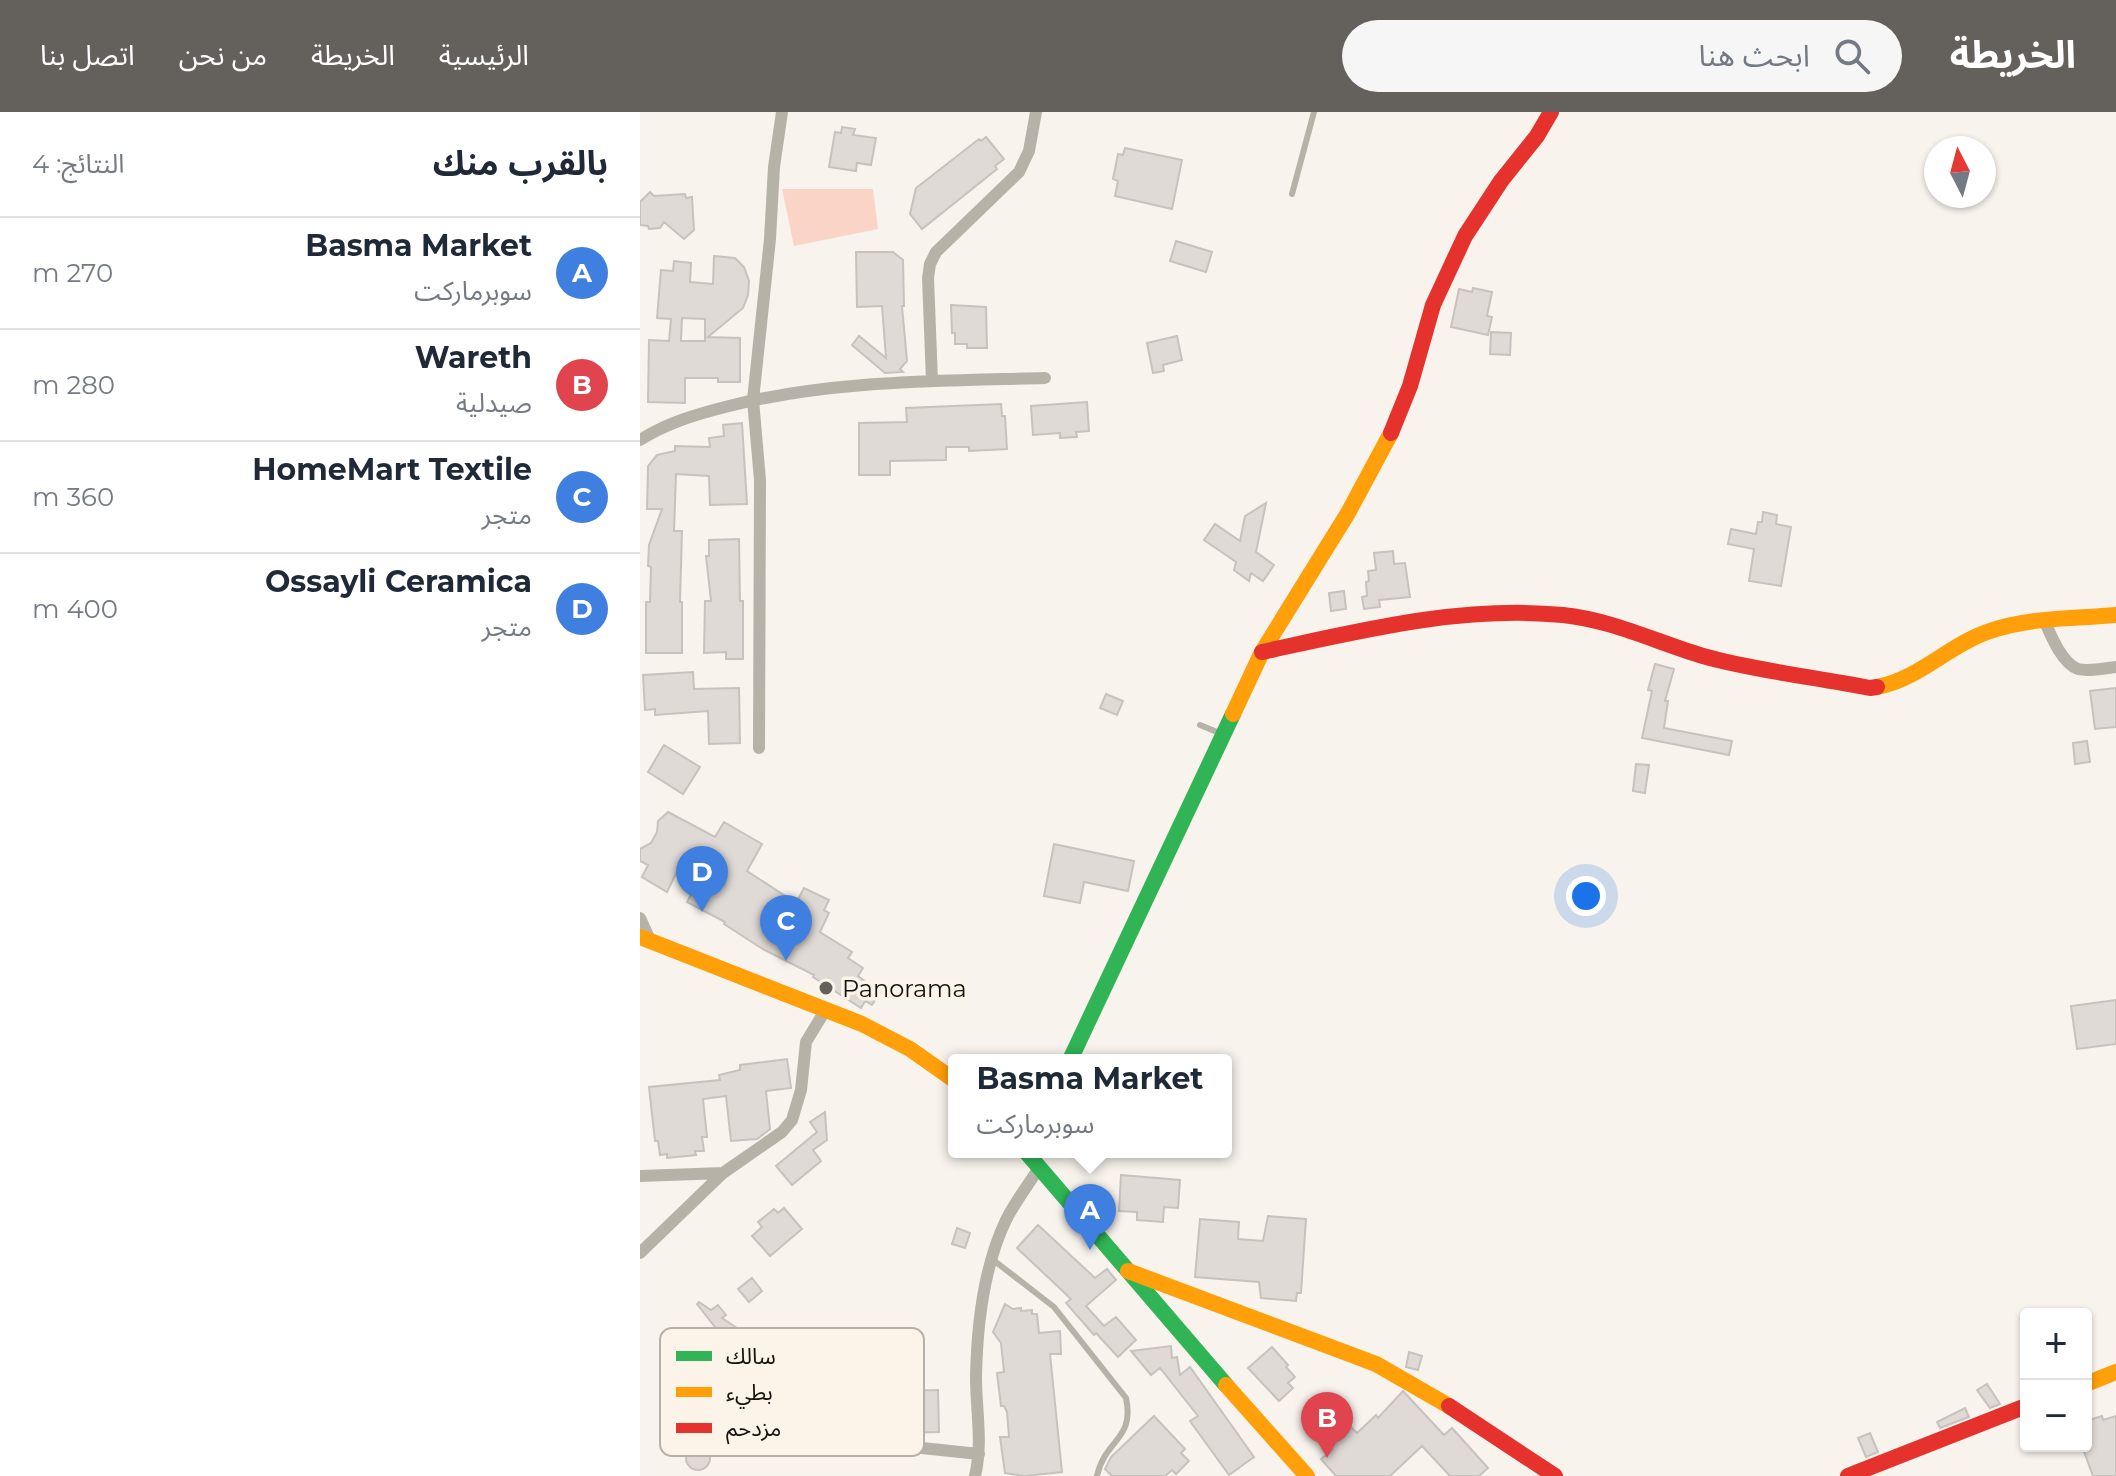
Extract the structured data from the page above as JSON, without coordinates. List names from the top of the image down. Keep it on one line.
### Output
{"places":["Panorama"],"legend":["سالك","بطيء","مزدحم"],"north":"top","page":{"header":"الخريطة","search":"ابحث هنا","nav":["الرئيسية","الخريطة","من نحن","اتصل بنا"],"heading":["بالقرب منك","النتائج: 4"],"list":[{"mark":"A","name":"Basma Market","note":"سوبرماركت","value":"270 m"},{"mark":"B","name":"Wareth","note":"صيدلية","value":"280 m"},{"mark":"C","name":"HomeMart Textile","note":"متجر","value":"360 m"},{"mark":"D","name":"Ossayli Ceramica","note":"متجر","value":"400 m"}],"pins":["D","C","A","B"],"popup":["Basma Market","سوبرماركت"],"map_buttons":["+","−"]}}
